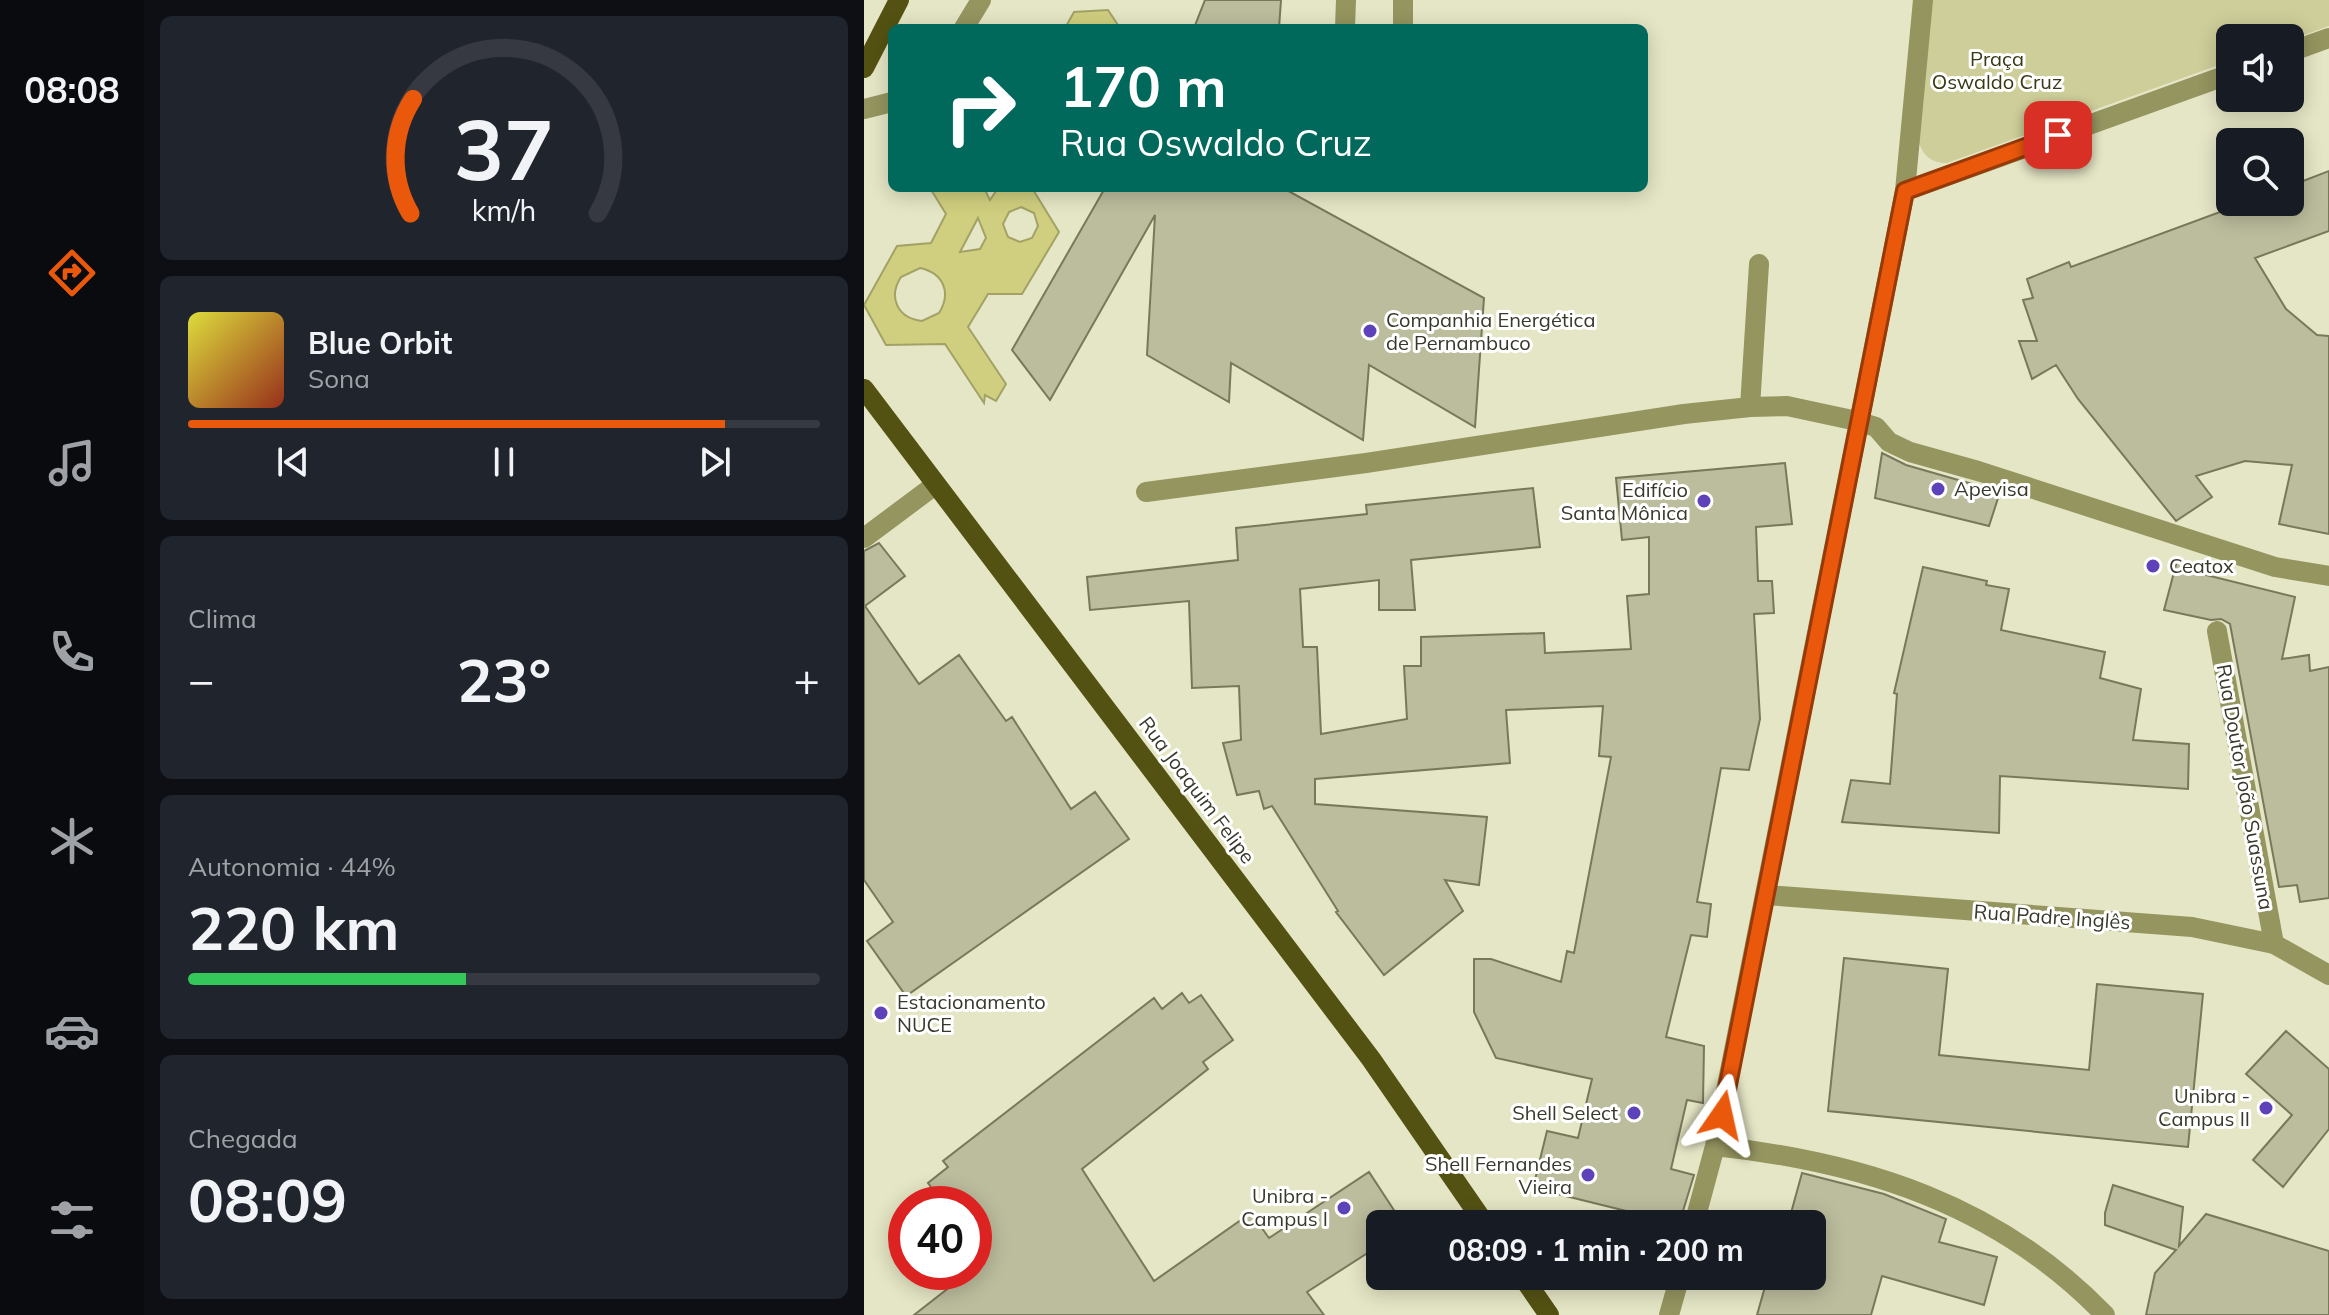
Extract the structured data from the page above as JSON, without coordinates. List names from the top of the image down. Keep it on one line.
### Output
{"streets":{"main road":["Rua Joaquim Felipe"],"street":["Rua Doutor João Suassuna","Rua Padre Inglês"]},"crossings":[["Rua Doutor João Suassuna","Rua Padre Inglês"]],"parks":["Praça Oswaldo Cruz"],"places":["Companhia Energética de Pernambuco","Apevisa","Edifício Santa Mônica","Ceatox","Estacionamento NUCE","Unibra - Campus II","Shell Select","Shell Fernandes Vieira","Unibra - Campus I"],"page":{"tabs":"08:08","turn":["170 m","Rua Oswaldo Cruz"],"song":["Blue Orbit","Sona"],"tile":["Clima",["Autonomia · 44%","220 km"],["Chegada","08:09"]],"heat":["−","23°","+"],"limit":"40","trip":"08:09 · 1 min · 200 m","gauge":["37","km/h"]}}
